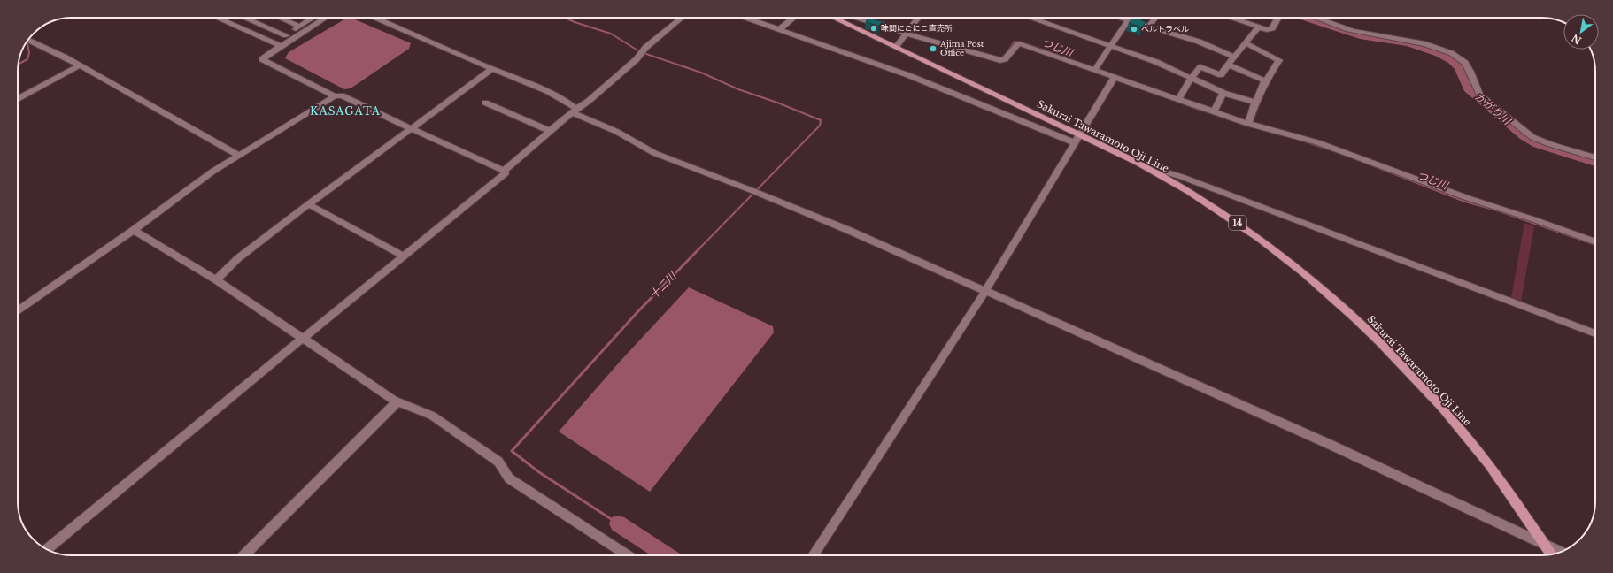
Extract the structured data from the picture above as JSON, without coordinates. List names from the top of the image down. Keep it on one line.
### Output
{"streets":{"main road":["Sakurai Tawaramoto Oji Line","14"]},"districts":["KASAGATA"],"water":["つじ川","かがり川","十二川"],"places":["味間にこにこ直売所","ベルトラベル","Ajima Post Office"],"north":"bottom left"}
